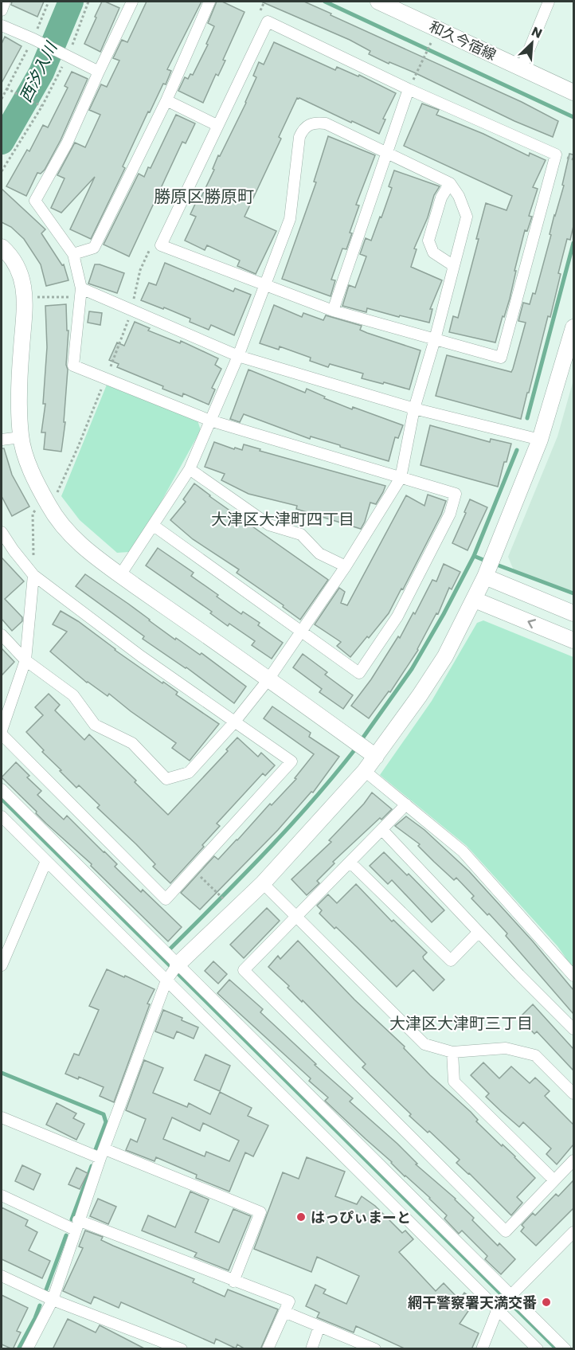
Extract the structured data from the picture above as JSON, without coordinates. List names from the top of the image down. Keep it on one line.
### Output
{"streets":{"street":["和久今宿線"]},"districts":["勝原区勝原町","大津区大津町四丁目","大津区大津町三丁目"],"water":["西汐入川"],"places":["はっぴぃまーと","網干警察署天満交番"],"north":"top right"}
